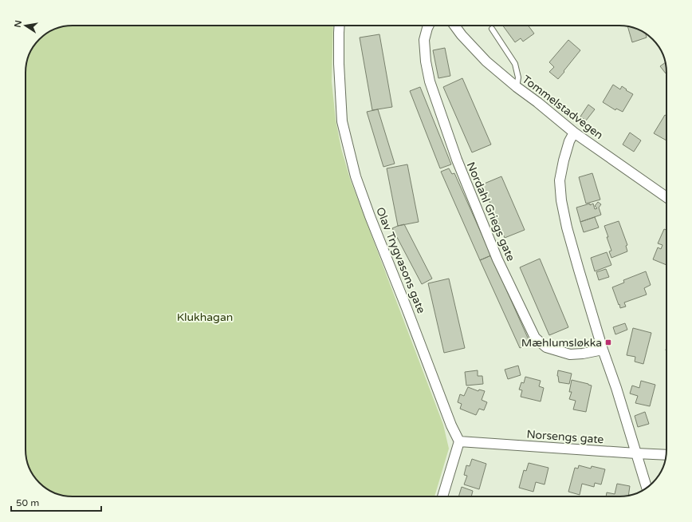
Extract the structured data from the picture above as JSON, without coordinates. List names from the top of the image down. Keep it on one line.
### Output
{"streets":{"street":["Tommelstadvegen","Nordahl Griegs gate","Olav Trygvasons gate","Norsengs gate"]},"crossings":[["Olav Trygvasons gate","Norsengs gate"]],"parks":["Klukhagan"],"places":{"transit":["Mæhlumsløkka"]},"scale_bar":"50 m","north":"left"}
